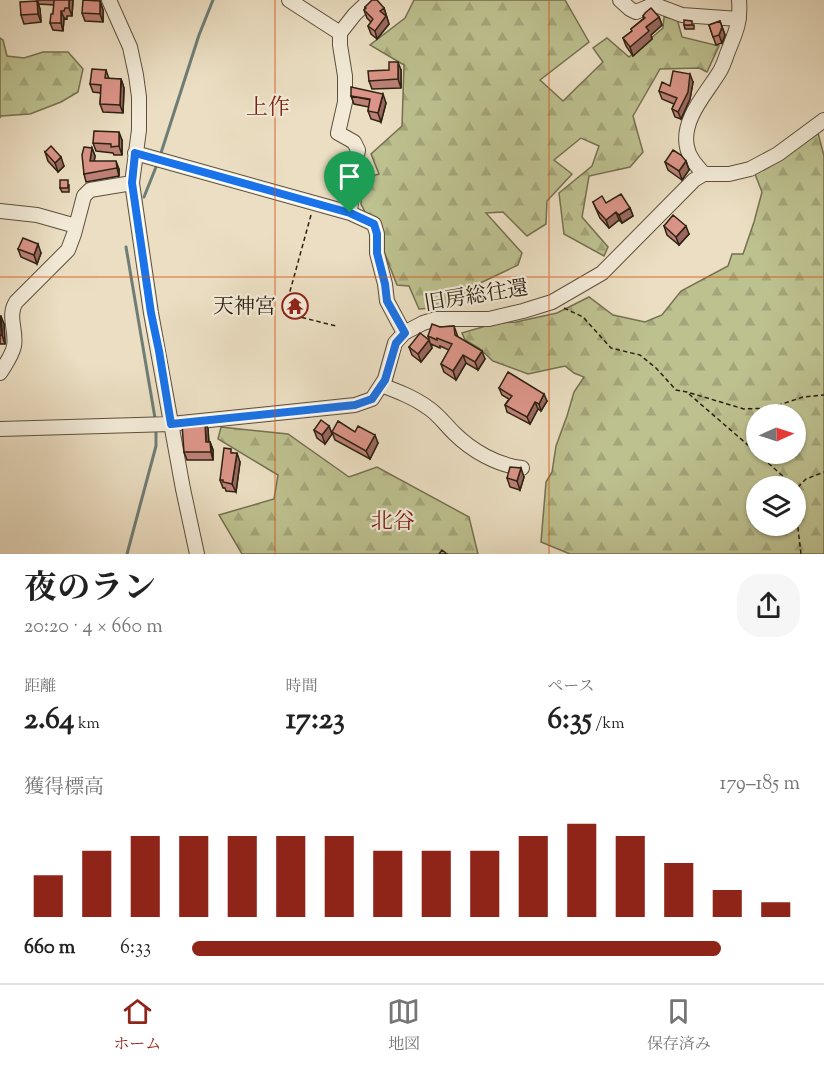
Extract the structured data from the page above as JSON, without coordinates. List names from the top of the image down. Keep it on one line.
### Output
{"streets":{"street":["旧房総往還"]},"districts":["上作","北谷"],"places":{"temple":["天神宮"]},"north":"right","page":{"heading":["夜のラン","20:20 · 4 × 660 m"],"stats":[["距離","2.64 km"],["時間","17:23"],["ペース","6:35 /km"]],"chart":["獲得標高","179–185 m"],"list":[{"name":"660 m","note":"6:33"}],"tabs":["ホーム","地図","保存済み"]}}
